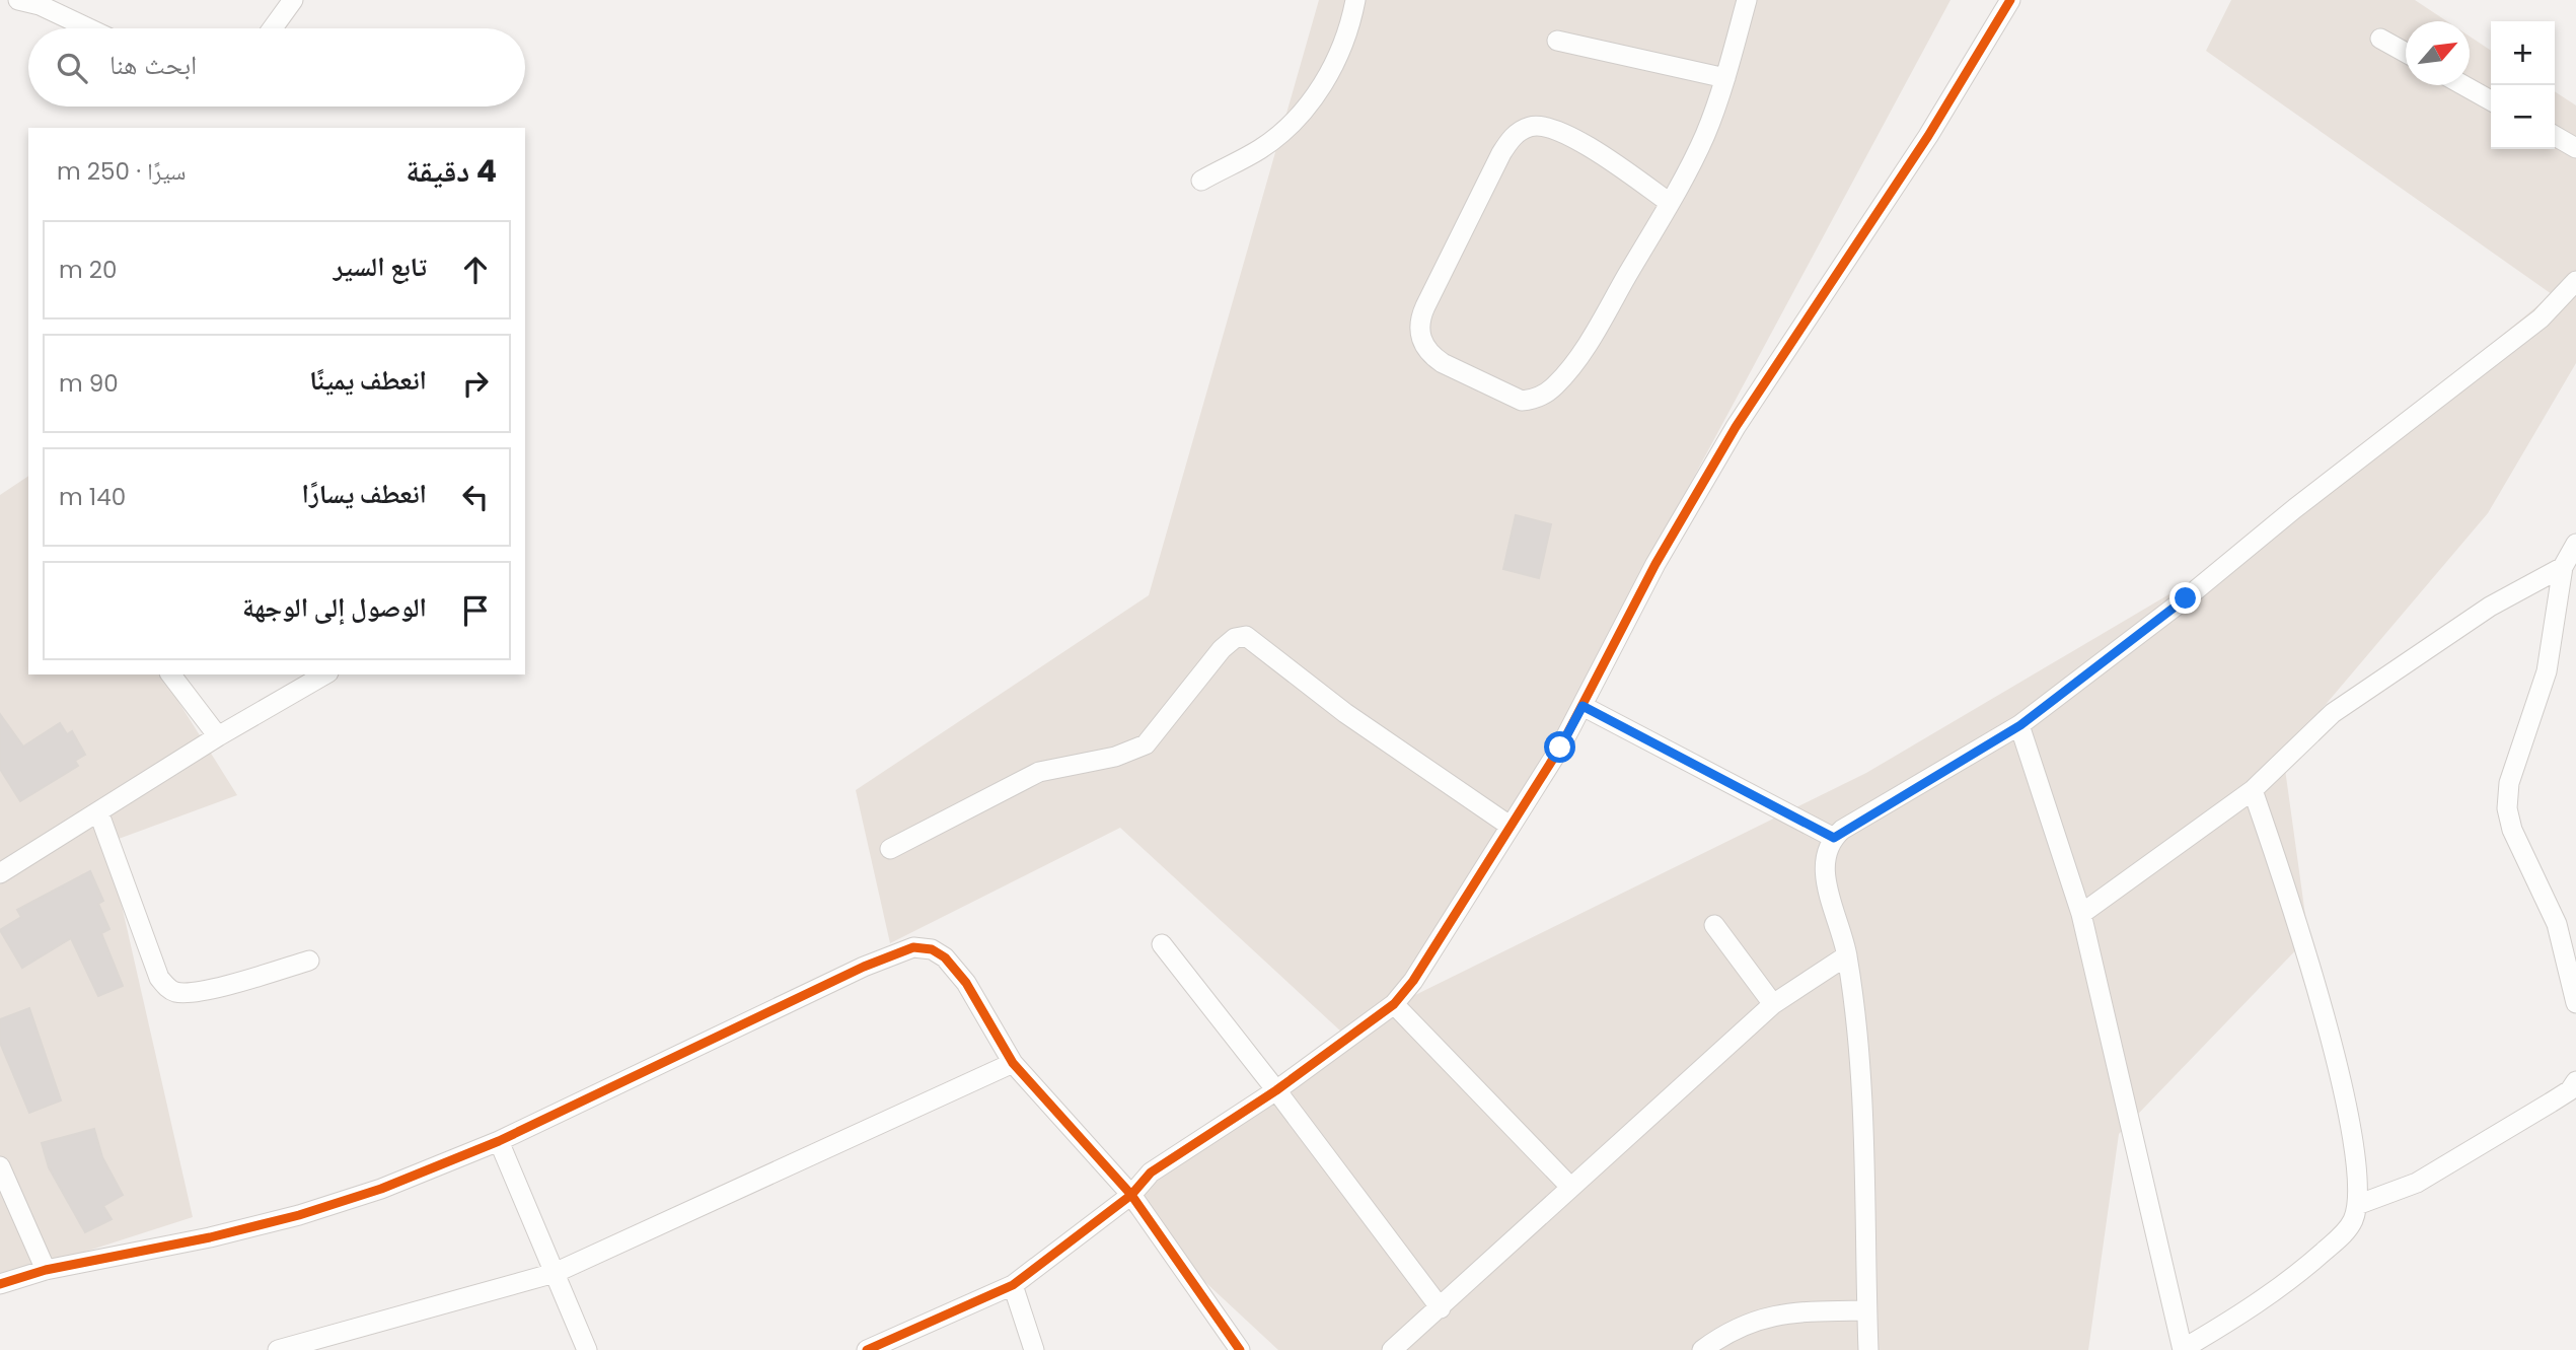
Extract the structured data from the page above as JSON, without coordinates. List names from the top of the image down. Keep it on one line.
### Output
{"north":"top right","page":{"map_buttons":["+","−"],"search":"ابحث هنا","heading":["4 دقيقة","سيرًا · 250 m"],"list":[["تابع السير","20 m"],["انعطف يمينًا","90 m"],["انعطف يسارًا","140 m"],"الوصول إلى الوجهة"]}}
